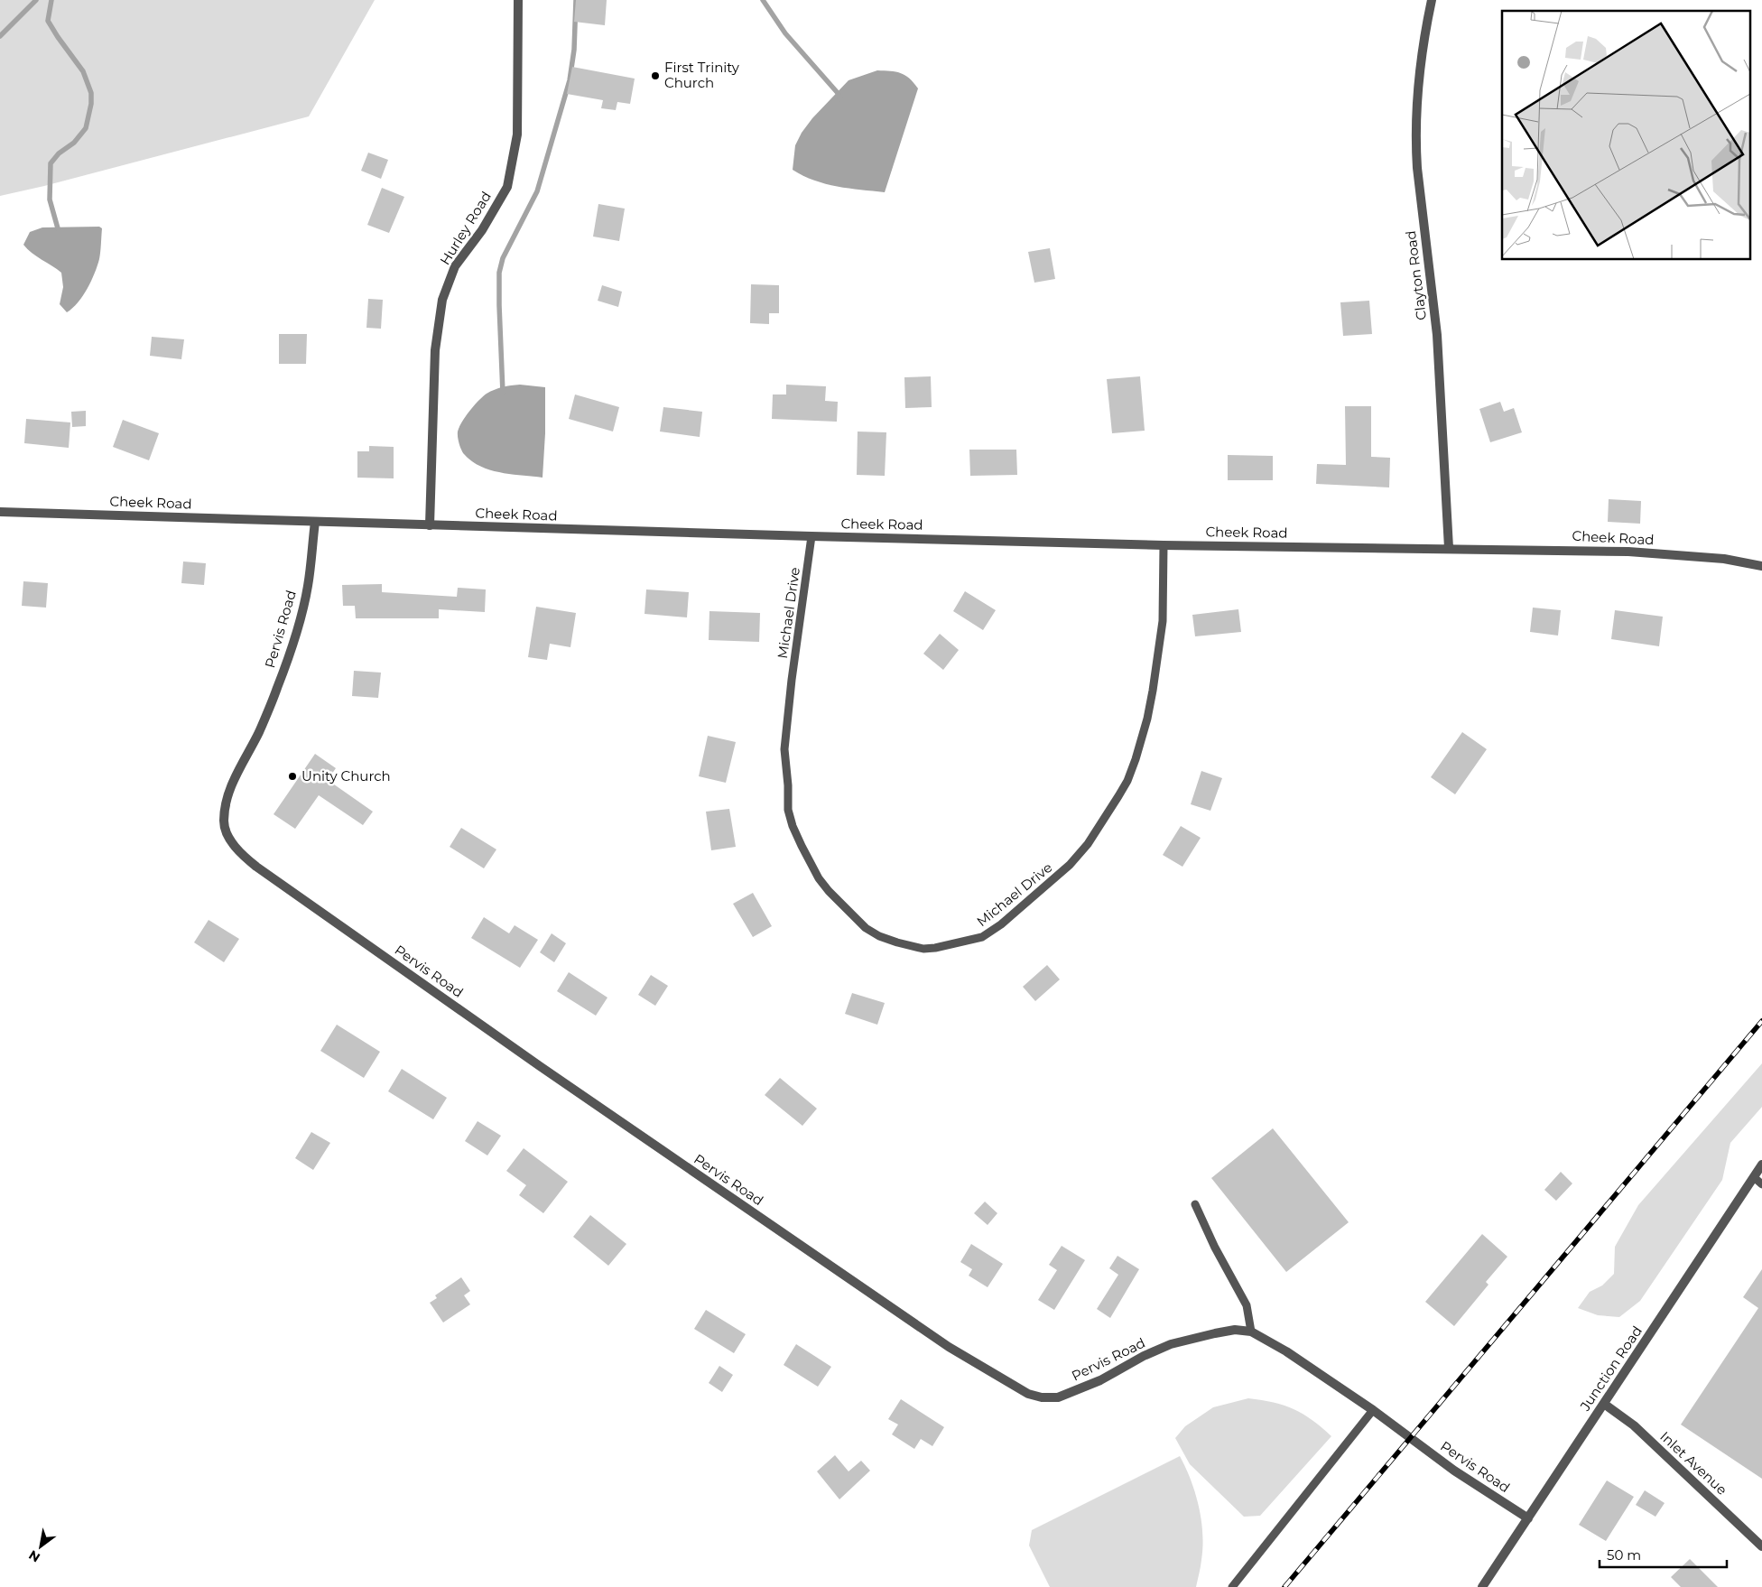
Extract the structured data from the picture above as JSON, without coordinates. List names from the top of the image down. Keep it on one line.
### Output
{"streets":{"street":["Hurley Road","Clayton Road","Cheek Road","Pervis Road","Junction Road","Inlet Avenue"],"lane":["Michael Drive"]},"crossings":[["Hurley Road","Cheek Road"],["Clayton Road","Cheek Road"],["Cheek Road","Michael Drive"],["Cheek Road","Pervis Road"],["Pervis Road","Junction Road"],["Junction Road","Inlet Avenue"]],"places":["First Trinity Church","Unity Church"],"scale_bar":"50 m","north":"bottom left"}
